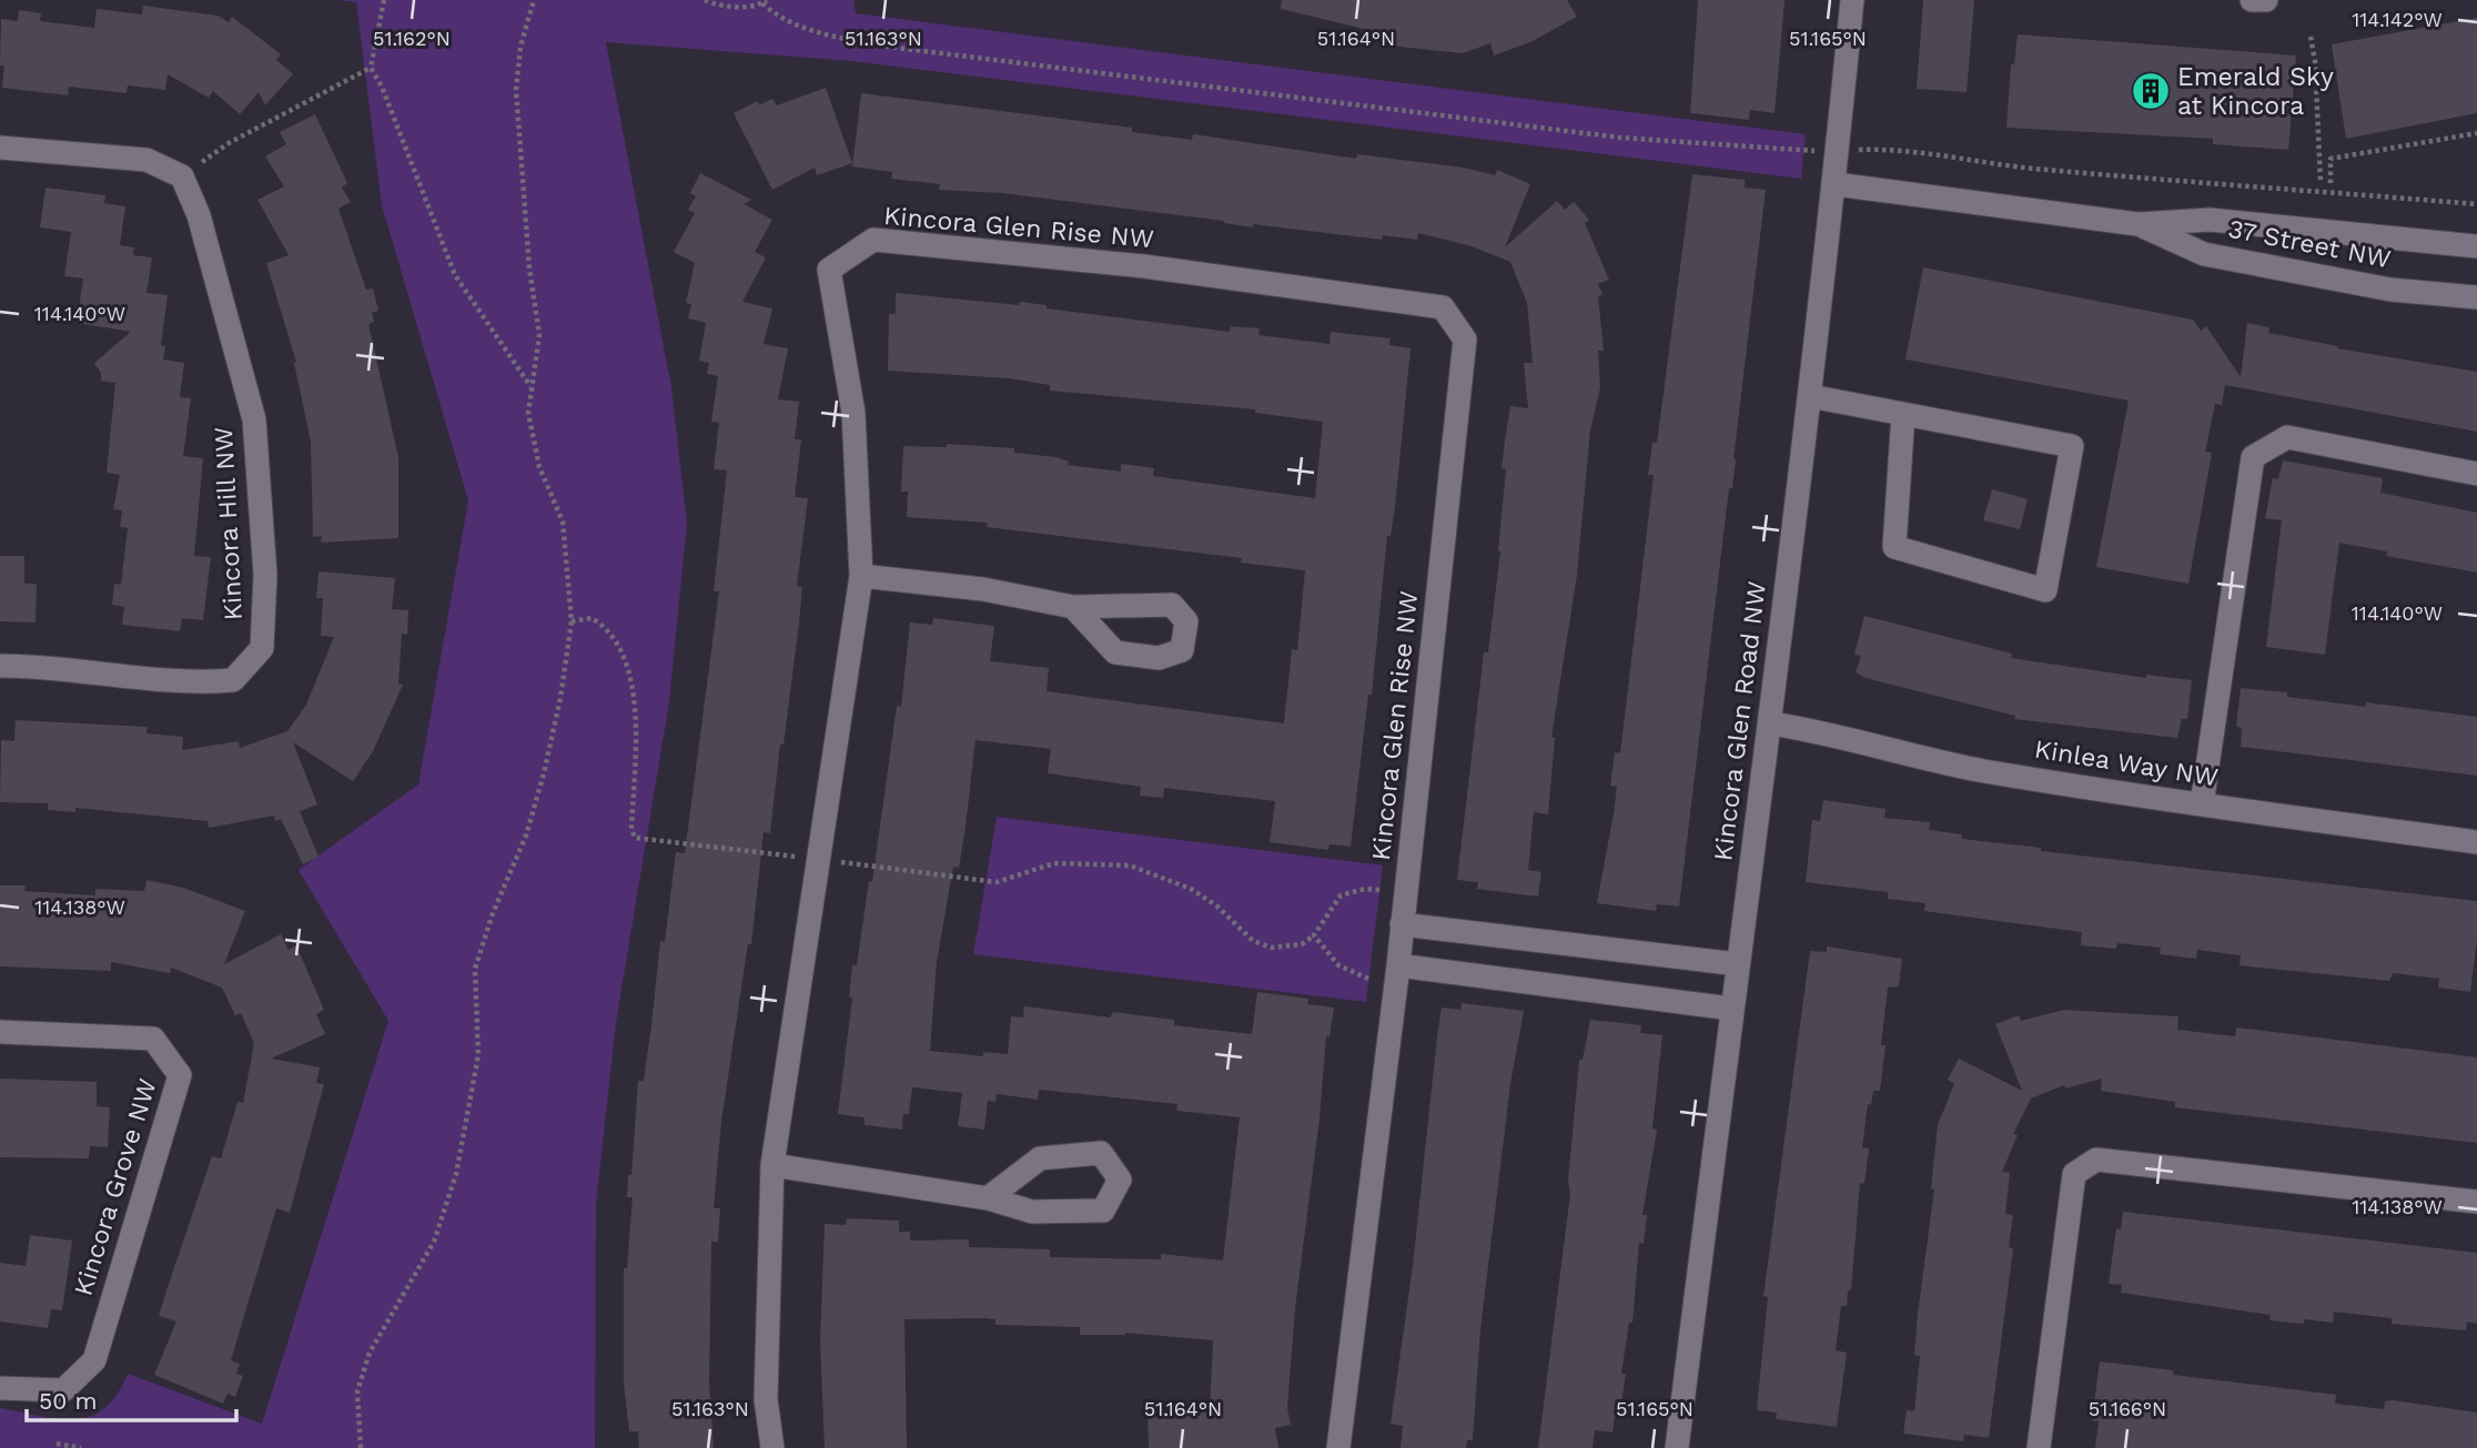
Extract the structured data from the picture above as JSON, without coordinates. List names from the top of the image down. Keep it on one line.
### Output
{"streets":{"street":["Kincora Glen Rise NW","37 Street NW","Kincora Hill NW","Kincora Glen Road NW","Kinlea Way NW","Kincora Grove NW"]},"crossings":[["37 Street NW","Kincora Glen Road NW"],["Kincora Glen Road NW","Kinlea Way NW"]],"places":{"building":["Emerald Sky at Kincora"]},"scale_bar":"50 m","coordinates":["114.142°W","51.162°N","51.163°N","51.164°N","51.165°N","114.140°W","114.138°W","51.166°N"]}
